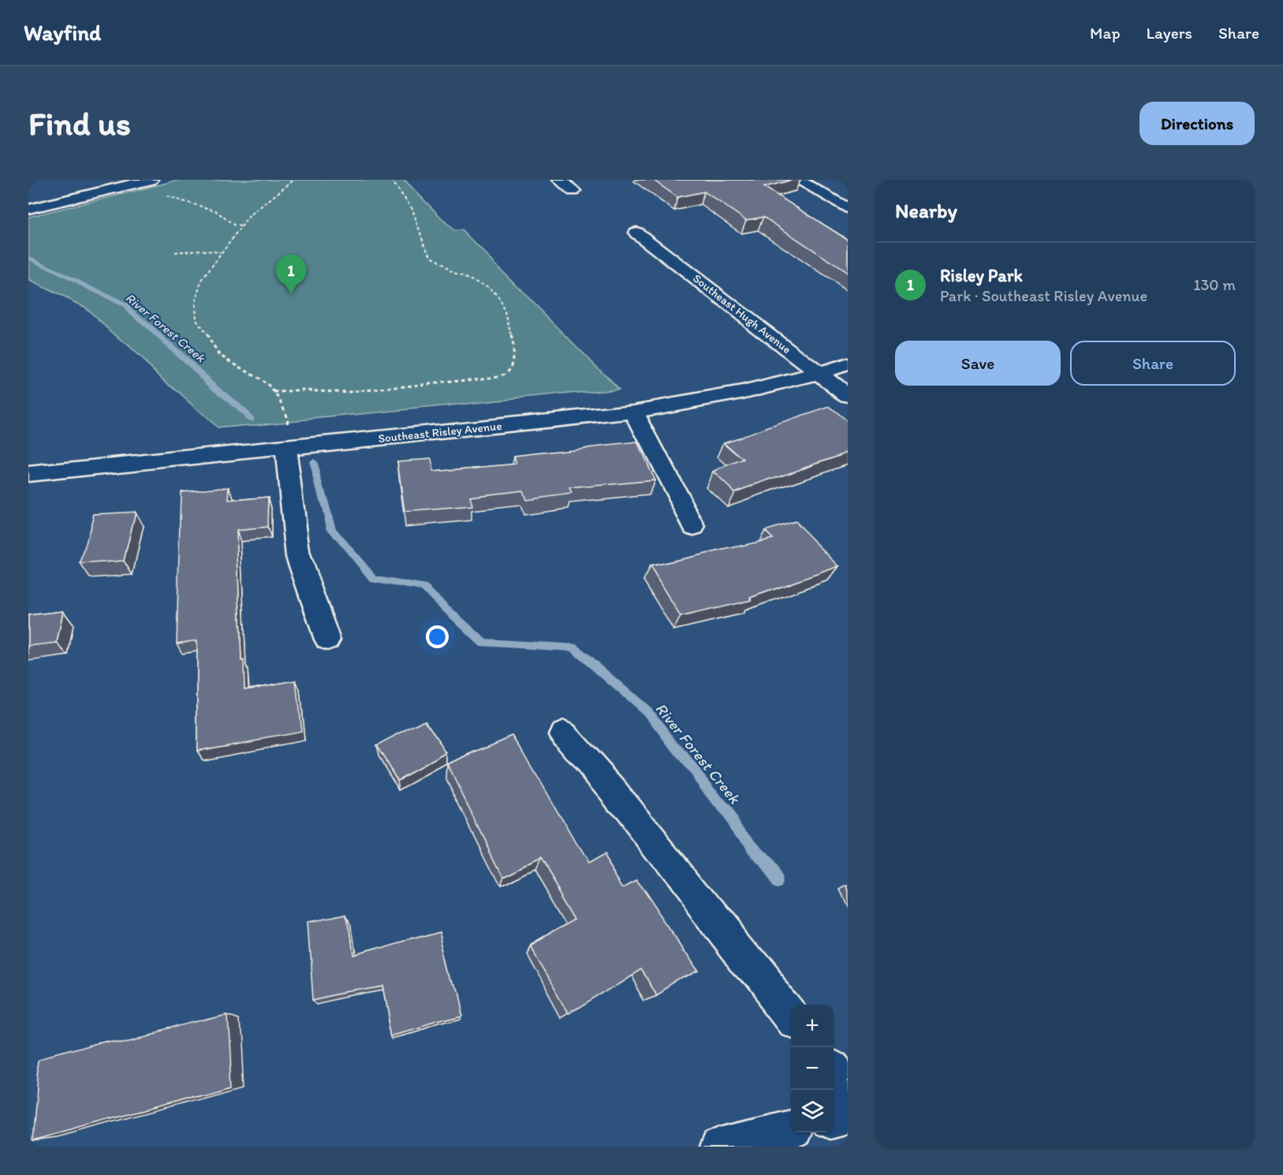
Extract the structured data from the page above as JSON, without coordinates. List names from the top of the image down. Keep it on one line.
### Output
{"streets":{"street":["Southeast Hugh Avenue","Southeast Risley Avenue"]},"crossings":[["Southeast Hugh Avenue","Southeast Risley Avenue"]],"water":["River Forest Creek"],"page":{"header":"Wayfind","nav":["Map","Layers","Share"],"buttons":["Directions",["Save","Share"]],"title":"Find us","heading":"Nearby","list":[{"mark":"1","name":"Risley Park","note":"Park · Southeast Risley Avenue","value":"130 m"}],"pins":"1","map_buttons":["+","−"]}}
